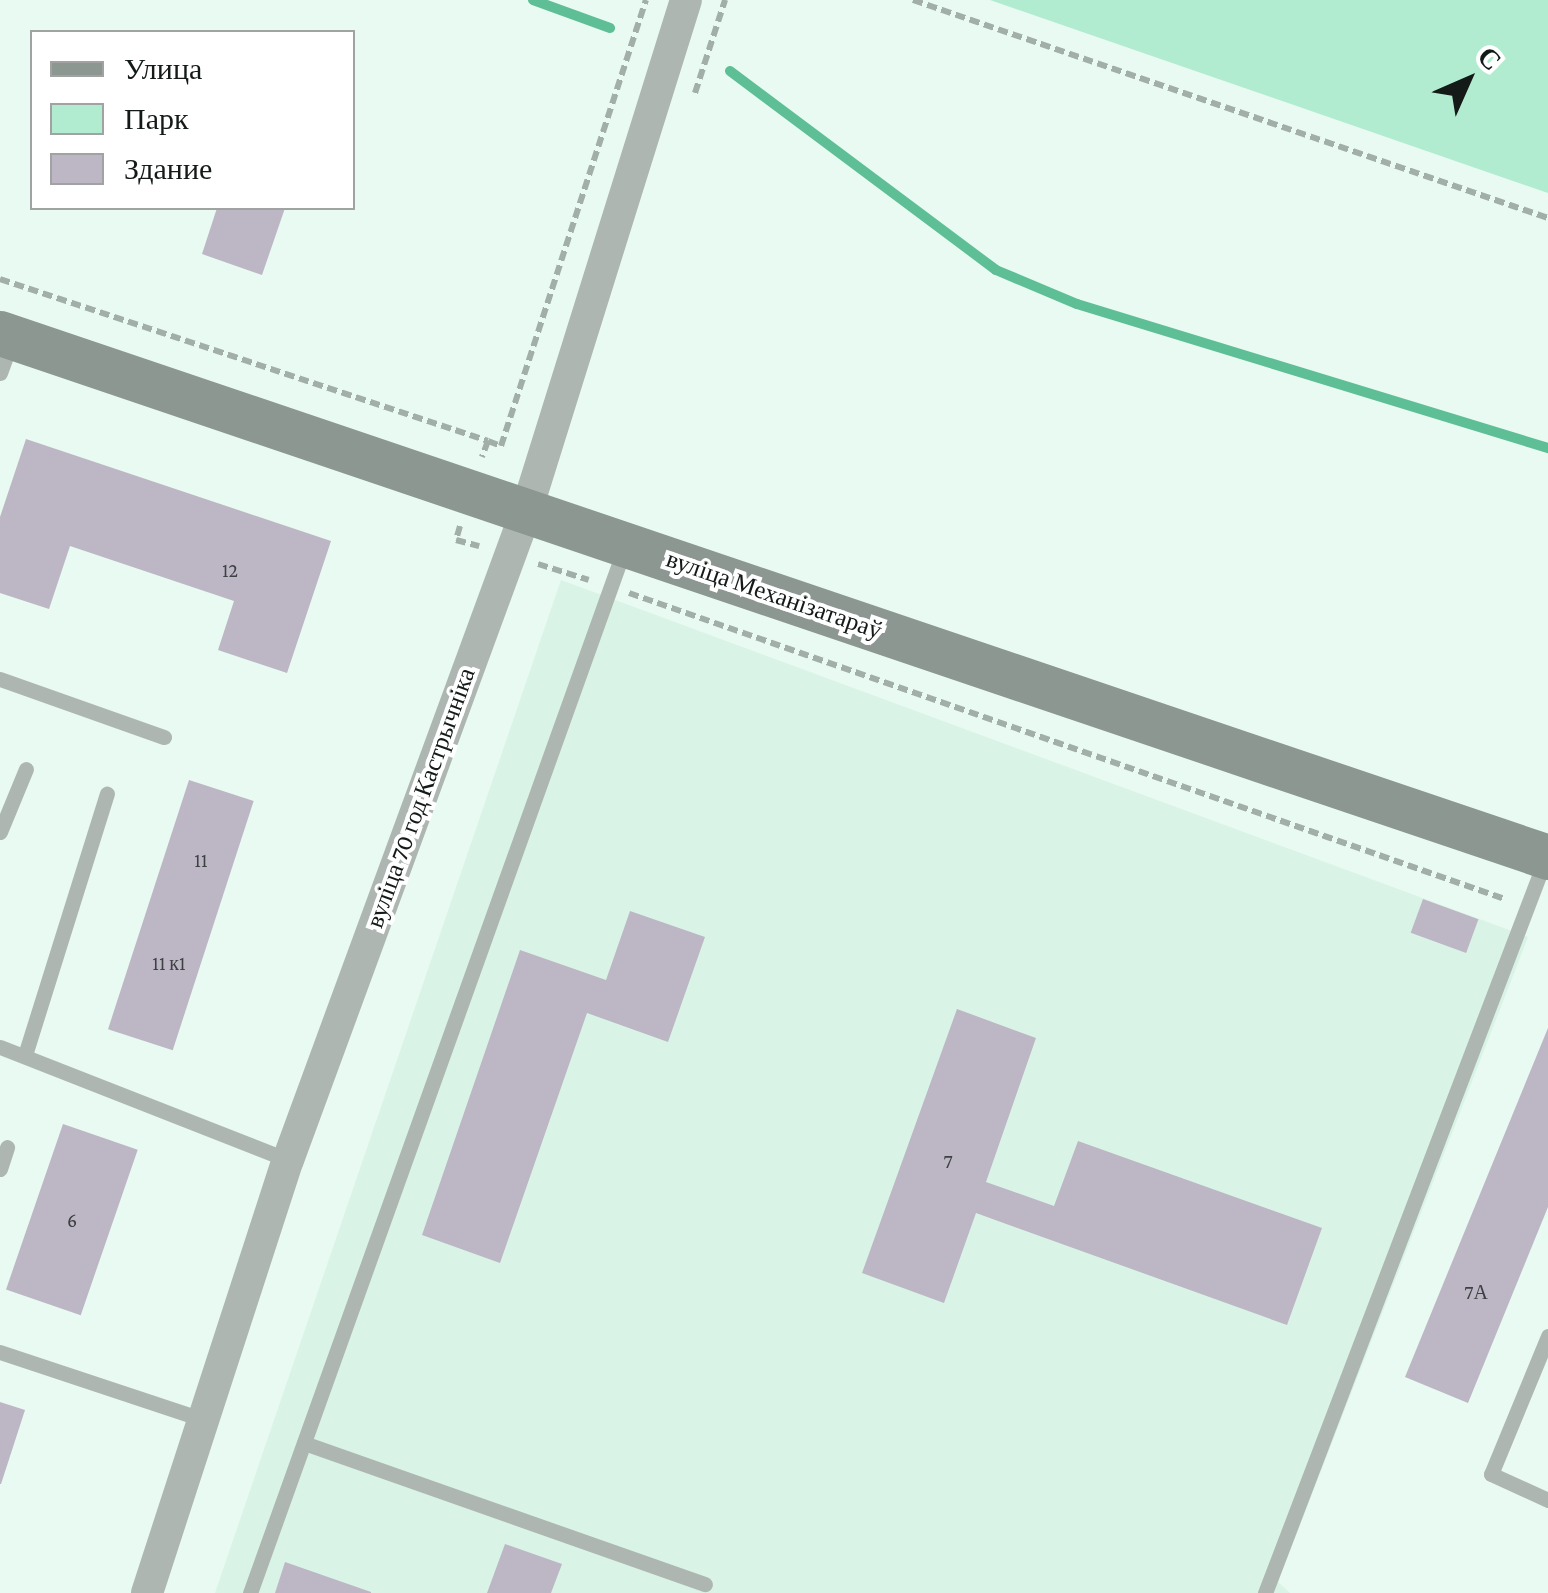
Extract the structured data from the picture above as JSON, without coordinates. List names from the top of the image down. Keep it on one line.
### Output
{"streets":{"street":["вуліца Механізатараў","вуліца 70 год Кастрычніка"]},"crossings":[["вуліца Механізатараў","вуліца 70 год Кастрычніка"]],"house_numbers":["12","11","11 к1","7","6","7А"],"legend":["Улица","Парк","Здание"],"north":"top right"}
